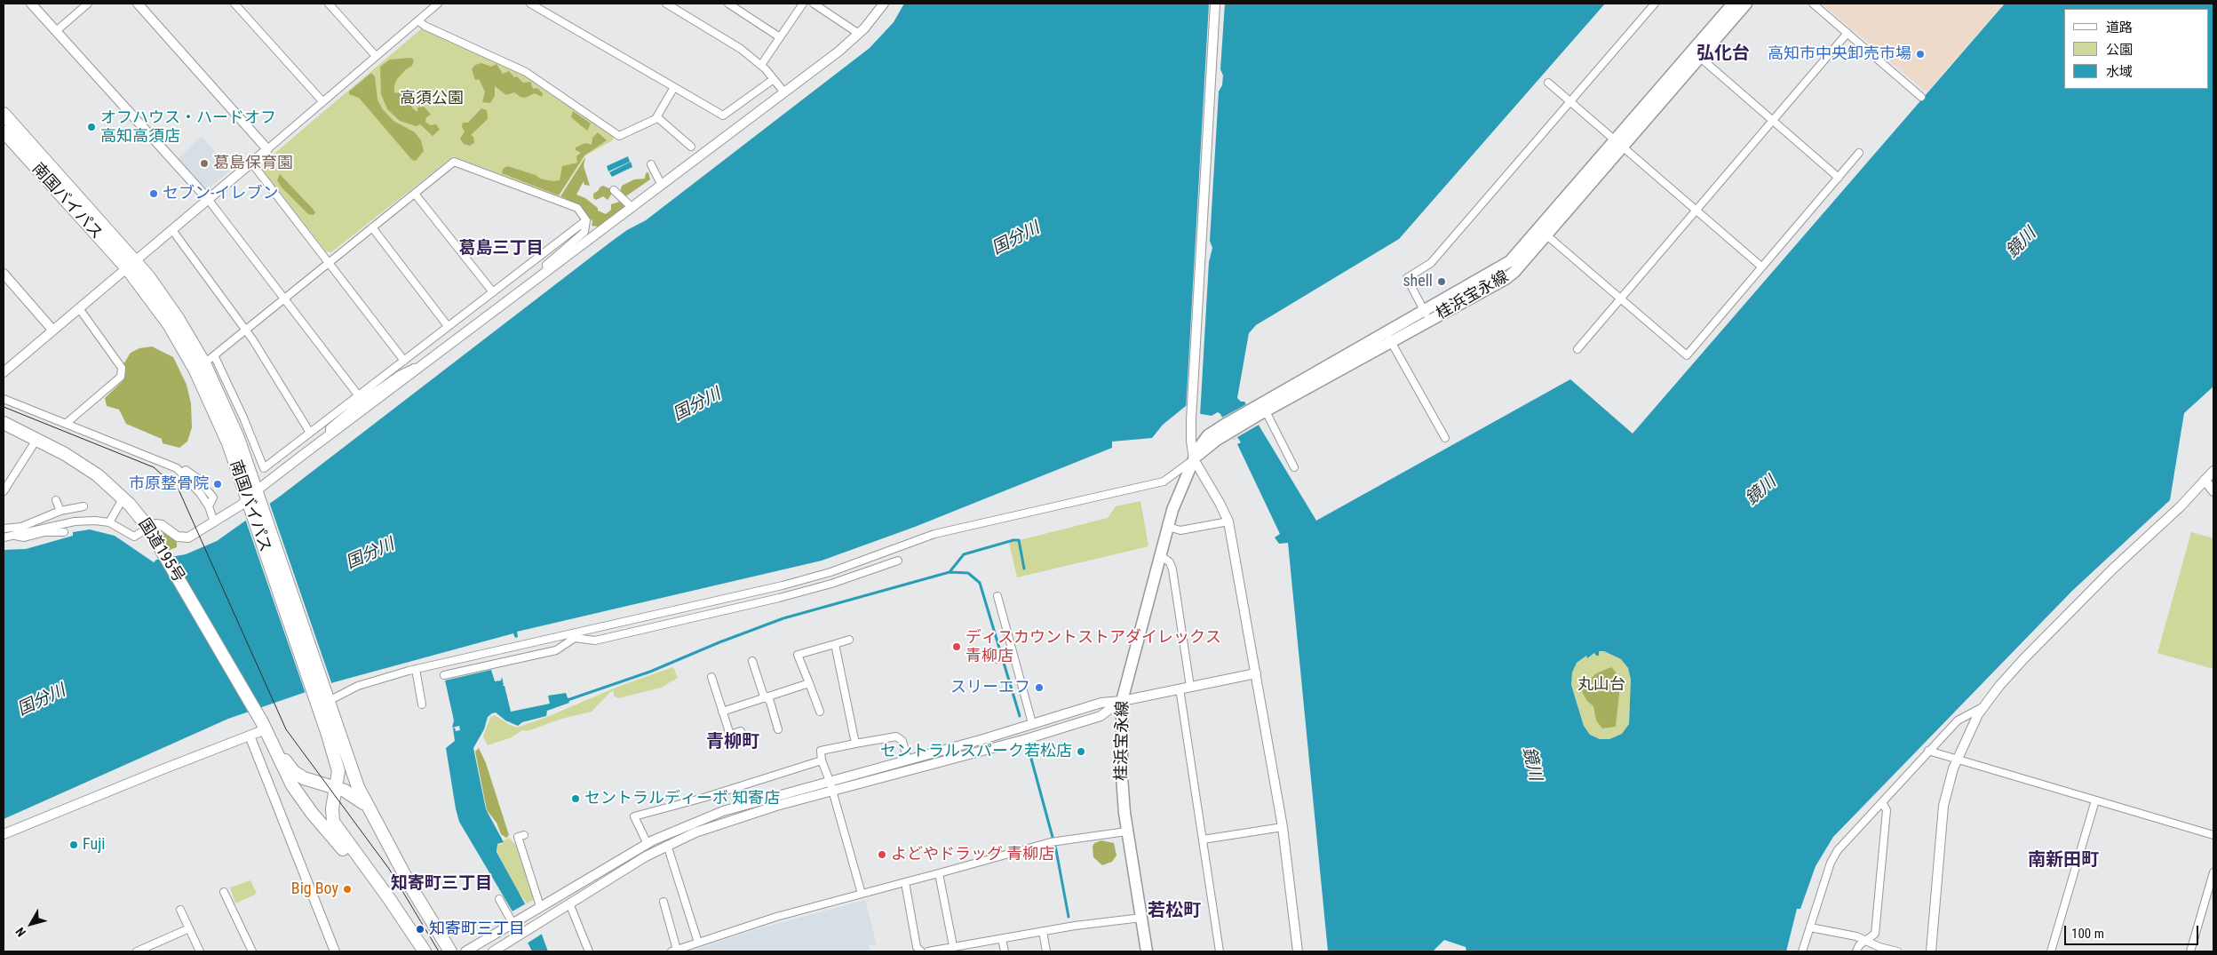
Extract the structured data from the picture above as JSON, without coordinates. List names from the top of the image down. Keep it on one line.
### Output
{"streets":{"highway":["南国バイパス","国道195号"],"main road":["桂浜宝永線"]},"crossings":[["南国バイパス","国道195号"]],"districts":["弘化台","葛島三丁目","青柳町","南新田町","知寄町三丁目","若松町"],"water":["国分川","鏡川"],"parks":["高須公園","丸山台"],"places":["高知市中央卸売市場","オフハウス・ハードオフ 高知高須店","葛島保育園","セブン-イレブン","shell","市原整骨院","ディスカウントストアダイレックス 青柳店","スリーエフ","セントラルスパーク若松店","セントラルディーボ 知寄店","Fuji","よどやドラッグ 青柳店","Big Boy","知寄町三丁目"],"legend":["道路","公園","水域"],"scale_bar":"100 m","north":"bottom left"}
